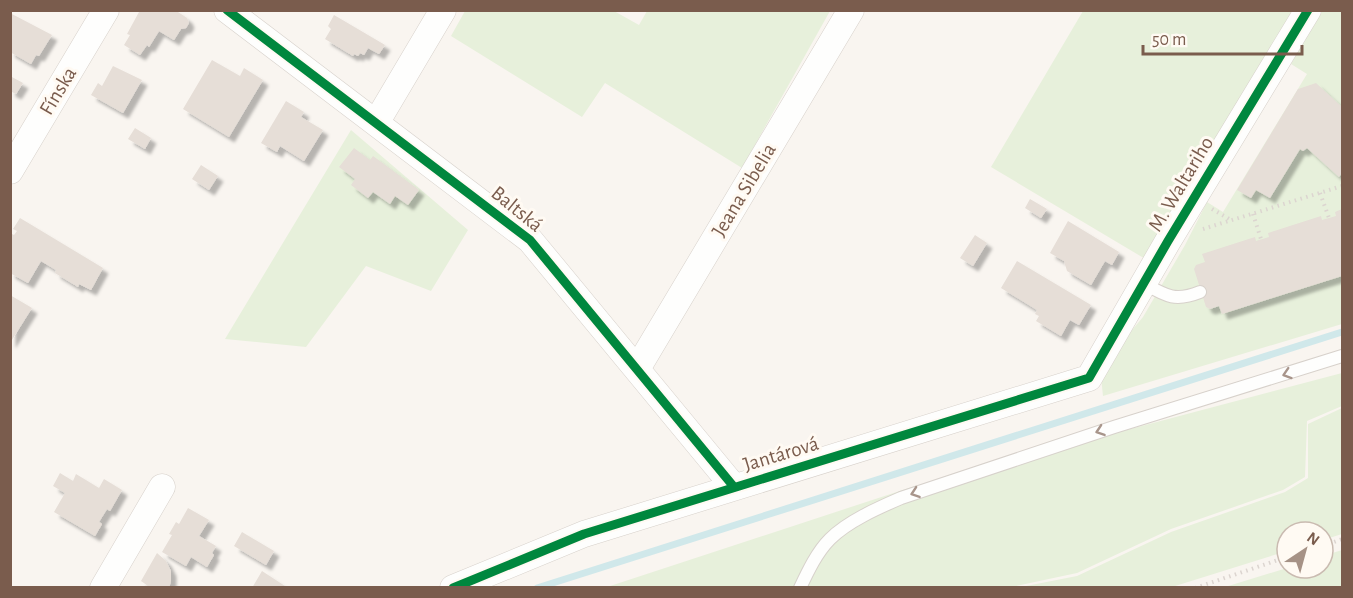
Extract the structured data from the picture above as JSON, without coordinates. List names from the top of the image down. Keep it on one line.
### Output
{"streets":{"street":["Fínska","M. Waltariho","Jeana Sibelia","Baltská","Jantárová"]},"crossings":[["M. Waltariho","Jantárová"],["Jeana Sibelia","Baltská"],["Baltská","Jantárová"]],"scale_bar":"50 m","north":"top right"}
